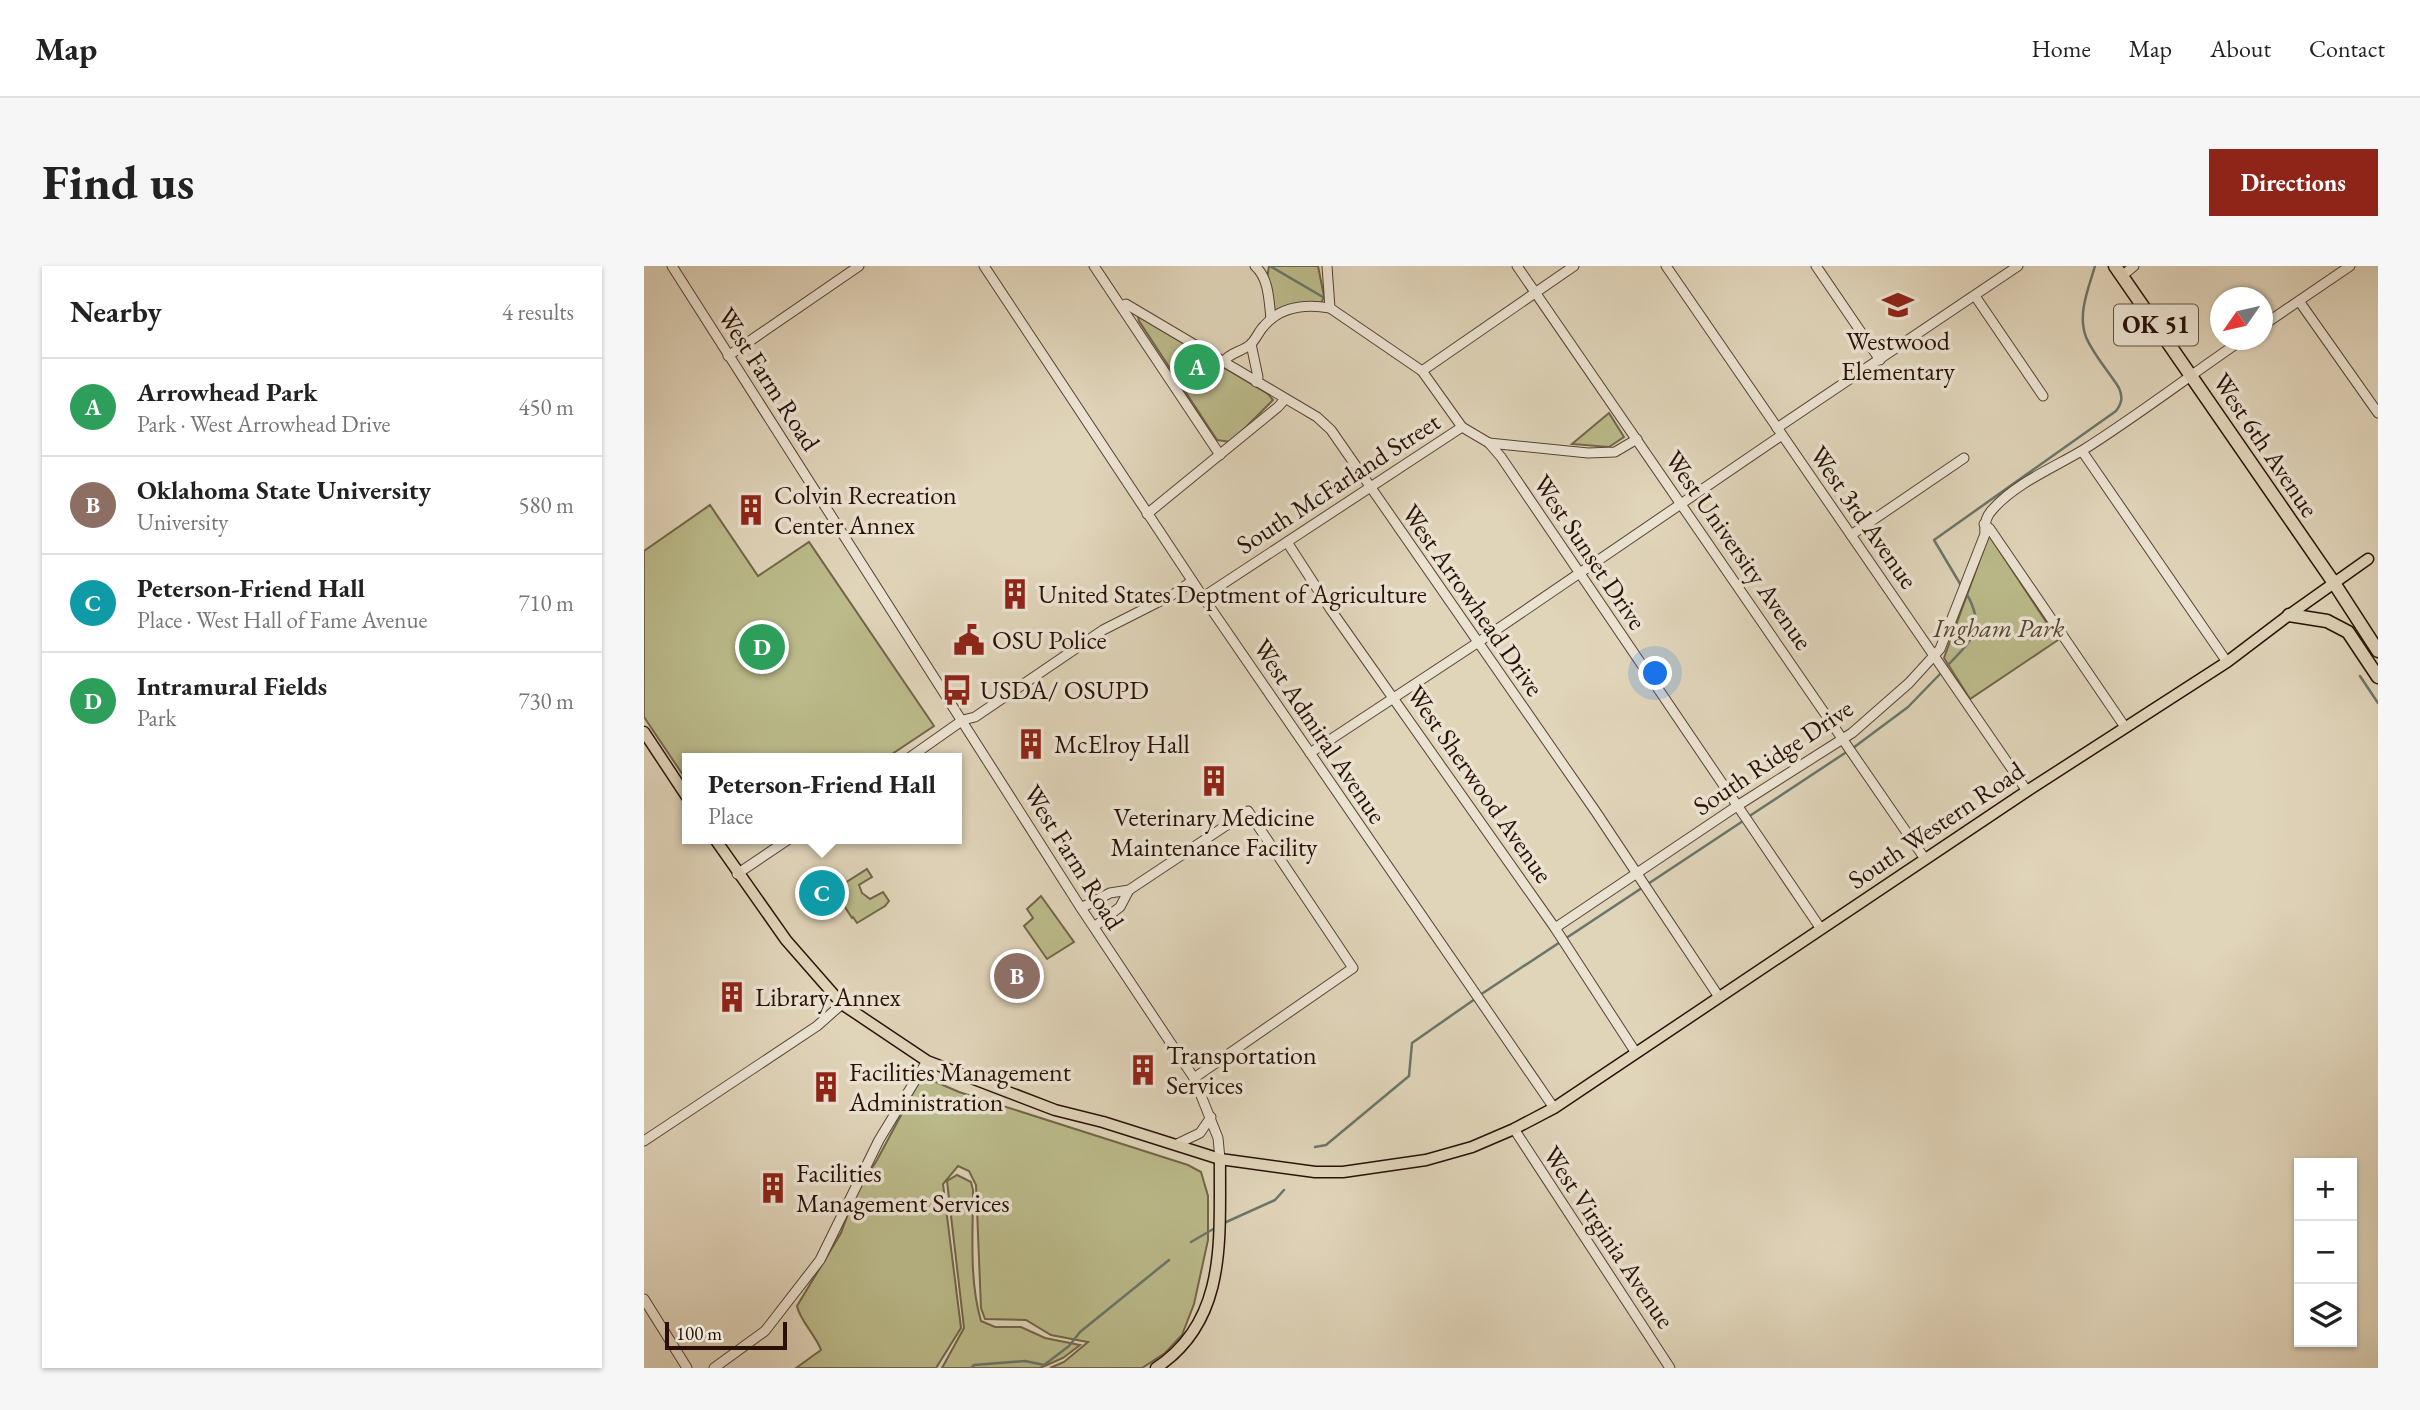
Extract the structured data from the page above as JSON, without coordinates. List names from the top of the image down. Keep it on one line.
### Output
{"streets":{"highway":["OK 51","West 6th Avenue"],"main road":["South Western Road"],"street":["West Farm Road","South McFarland Street","West 3rd Avenue","West University Avenue","West Sunset Drive","West Arrowhead Drive","West Admiral Avenue","South Ridge Drive","West Sherwood Avenue","West Virginia Avenue"]},"crossings":[["West Farm Road","South Western Road"],["West 6th Avenue","South Ridge Drive"],["West 6th Avenue","South Western Road"],["South McFarland Street","West Sunset Drive"],["South McFarland Street","West Arrowhead Drive"],["South McFarland Street","West Admiral Avenue"],["South McFarland Street","West Sherwood Avenue"],["West 3rd Avenue","South Ridge Drive"],["West 3rd Avenue","South Western Road"],["West University Avenue","South Ridge Drive"],["West University Avenue","South Western Road"],["West Sunset Drive","South Ridge Drive"],["West Sunset Drive","South Western Road"],["West Arrowhead Drive","South Ridge Drive"],["West Arrowhead Drive","South Western Road"],["West Admiral Avenue","South Western Road"],["South Ridge Drive","West Sherwood Avenue"],["West Sherwood Avenue","South Western Road"],["South Western Road","West Virginia Avenue"]],"parks":["Ingham Park"],"places":{"school or university":["Westwood Elementary"],"building":["Colvin Recreation Center Annex","United States Deptment of Agriculture","McElroy Hall","Veterinary Medicine Maintenance Facility","Library Annex","Transportation Services","Facilities Management Administration","Facilities Management Services"],"public building":["OSU Police"],"bus stop":["USDA/ OSUPD"]},"scale_bar":"100 m","north":"bottom left","page":{"header":"Map","nav":["Home","Map","About","Contact"],"buttons":"Directions","title":"Find us","heading":["Nearby","4 results"],"pins":["A","D","C","B"],"list":[{"mark":"A","name":"Arrowhead Park","note":"Park · West Arrowhead Drive","value":"450 m"},{"mark":"B","name":"Oklahoma State University","note":"University","value":"580 m"},{"mark":"C","name":"Peterson-Friend Hall","note":"Place · West Hall of Fame Avenue","value":"710 m"},{"mark":"D","name":"Intramural Fields","note":"Park","value":"730 m"}],"popup":["Peterson-Friend Hall","Place"],"map_buttons":["+","−"],"scale":"100 m"}}
